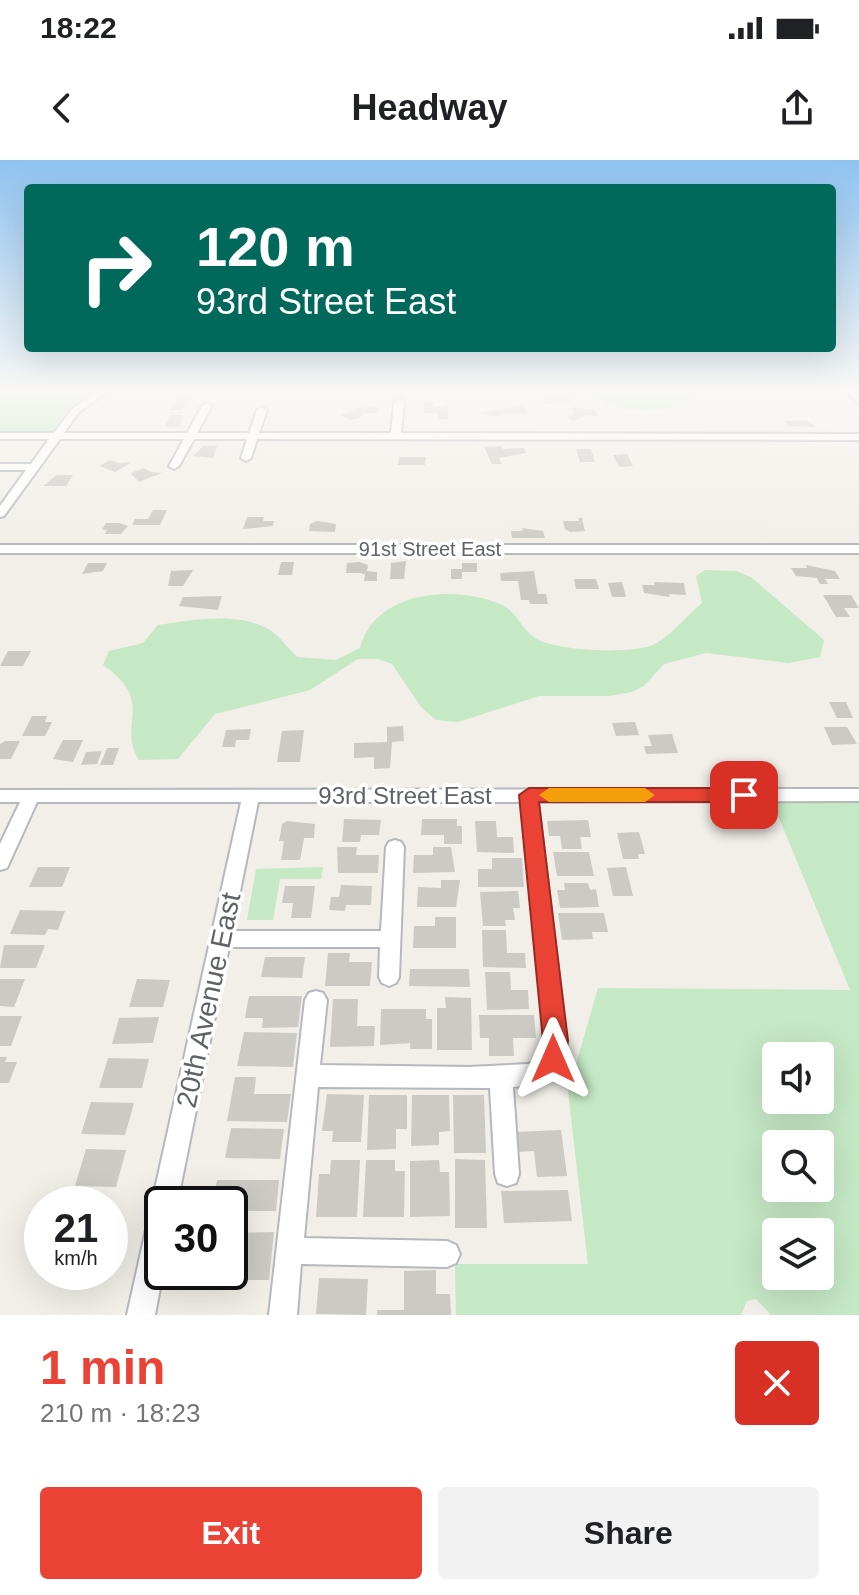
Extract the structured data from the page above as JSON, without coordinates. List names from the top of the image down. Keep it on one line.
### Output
{"streets":{"street":["91st Street East","93rd Street East","20th Avenue East"]},"crossings":[["93rd Street East","20th Avenue East"]],"page":{"status":"18:22","header":"Headway","turn":["120 m","93rd Street East"],"speed":"21 km/h","limit":"30","heading":["1 min","210 m · 18:23"],"buttons":["Exit","Share"]}}
